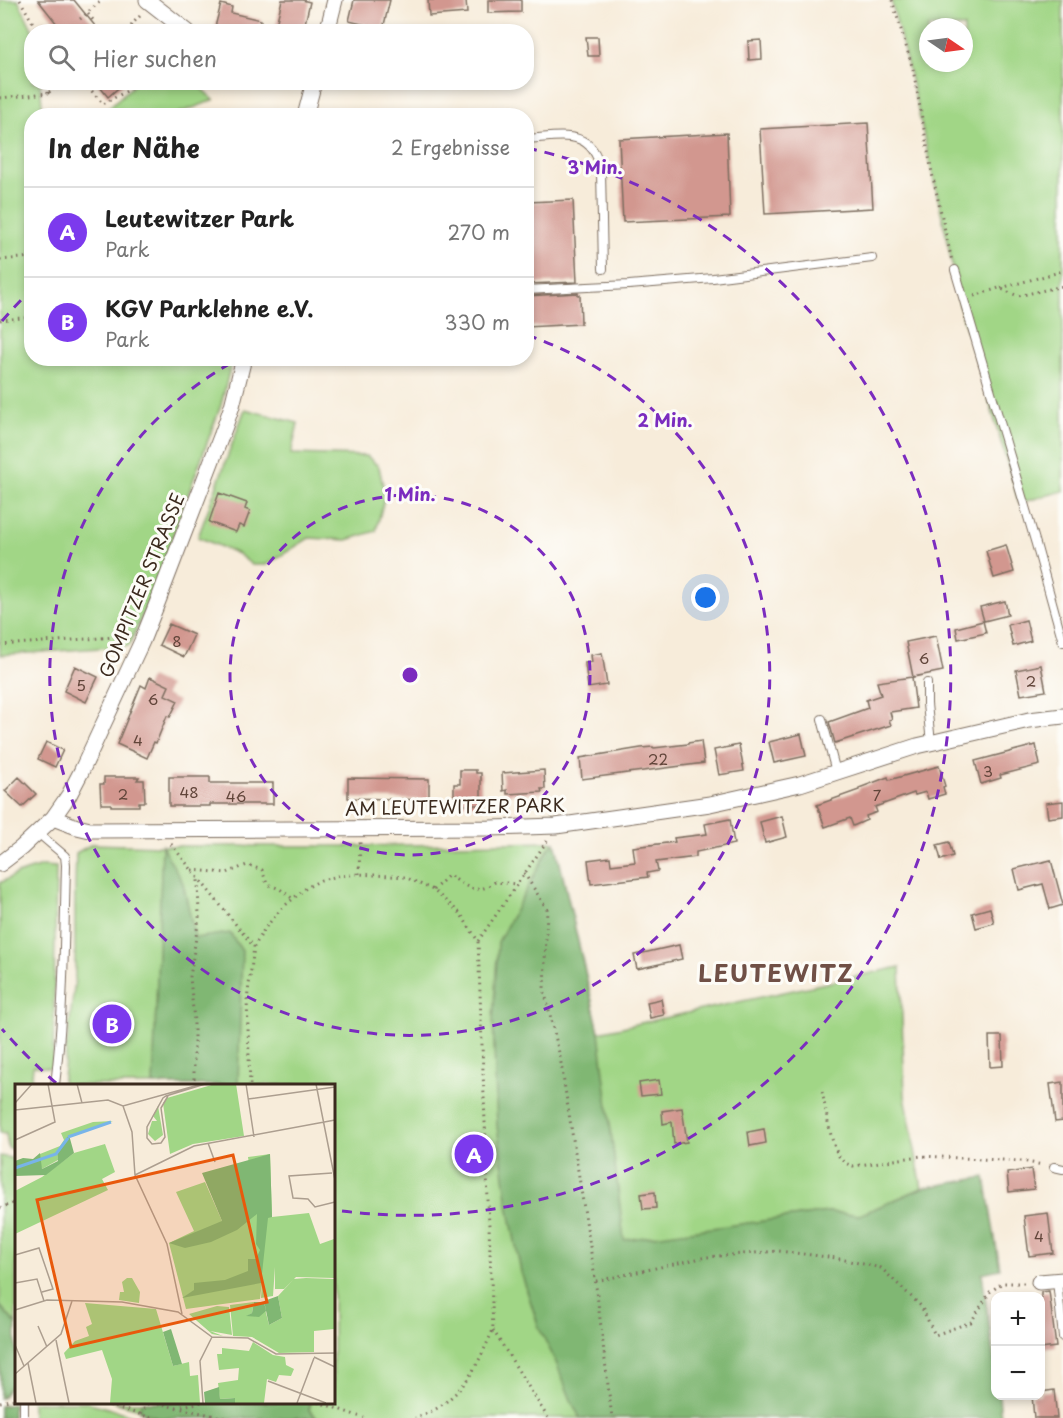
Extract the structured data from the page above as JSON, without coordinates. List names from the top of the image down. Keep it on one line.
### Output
{"streets":{"street":["GOMPITZER STRASSE","AM LEUTEWITZER PARK"]},"crossings":[["GOMPITZER STRASSE","AM LEUTEWITZER PARK"]],"districts":["LEUTEWITZ"],"house_numbers":["8","6","2","5","6","4","22","3","48","2","7","46","4"],"north":"right","page":{"search":"Hier suchen","heading":["In der Nähe","2 Ergebnisse"],"list":[{"mark":"A","name":"Leutewitzer Park","note":"Park","value":"270 m"},{"mark":"B","name":"KGV Parklehne e.V.","note":"Park","value":"330 m"}],"pins":["B","A"],"map_buttons":["+","−"]},"rings":["3 Min.","2 Min.","1 Min."]}
